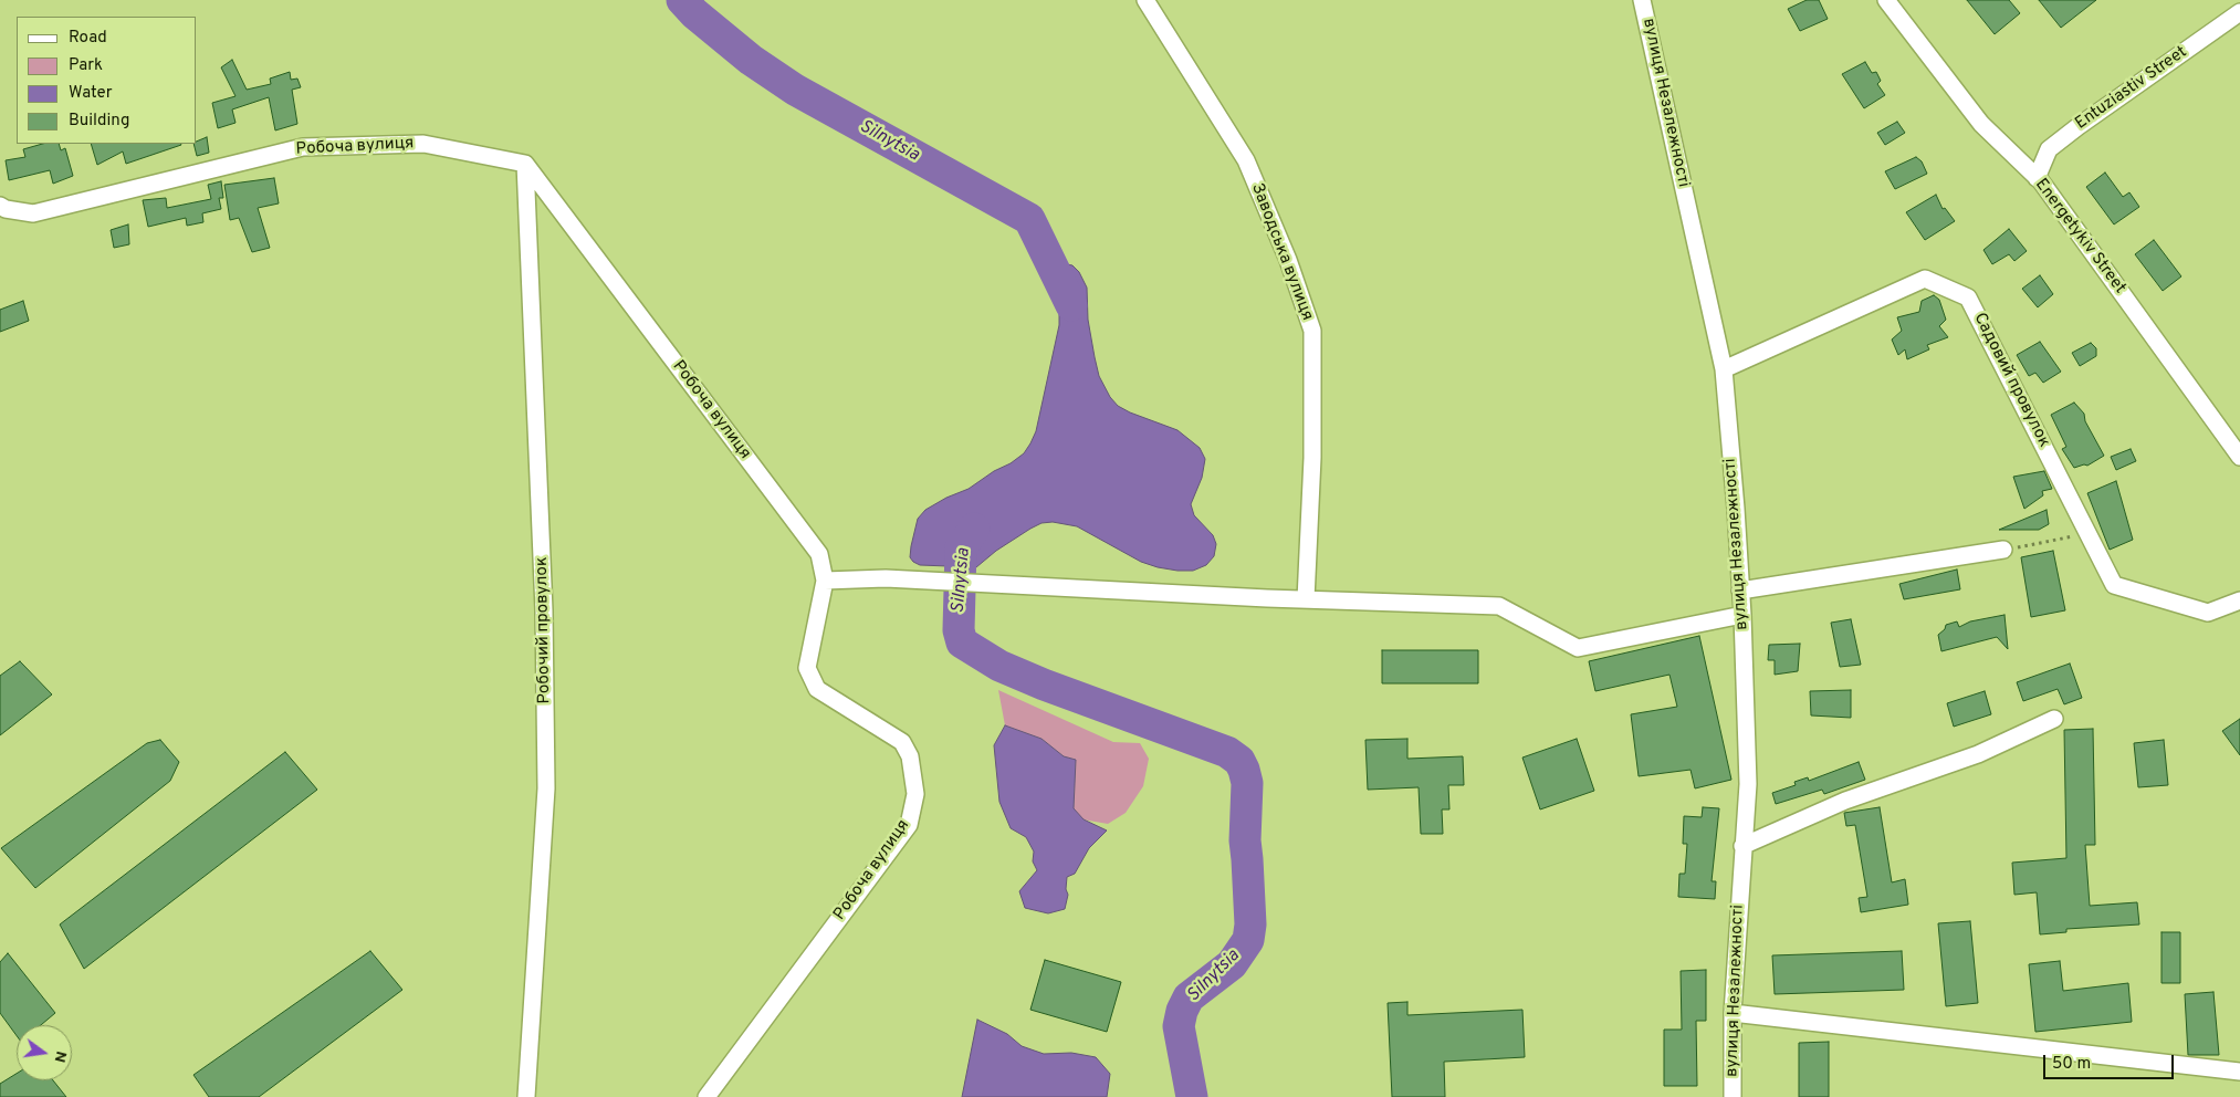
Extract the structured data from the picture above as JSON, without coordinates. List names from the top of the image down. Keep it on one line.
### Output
{"streets":{"street":["Entuziastiv Street","вулиця Незалежності","Робоча вулиця","Energetykiv Street","Заводська вулиця","Садовий провулок","Робочий провулок"]},"crossings":[["Entuziastiv Street","Energetykiv Street"],["вулиця Незалежності","Садовий провулок"],["Робоча вулиця","Робочий провулок"]],"water":["Silnytsia"],"legend":["Road","Park","Water","Building"],"scale_bar":"50 m","north":"right"}
